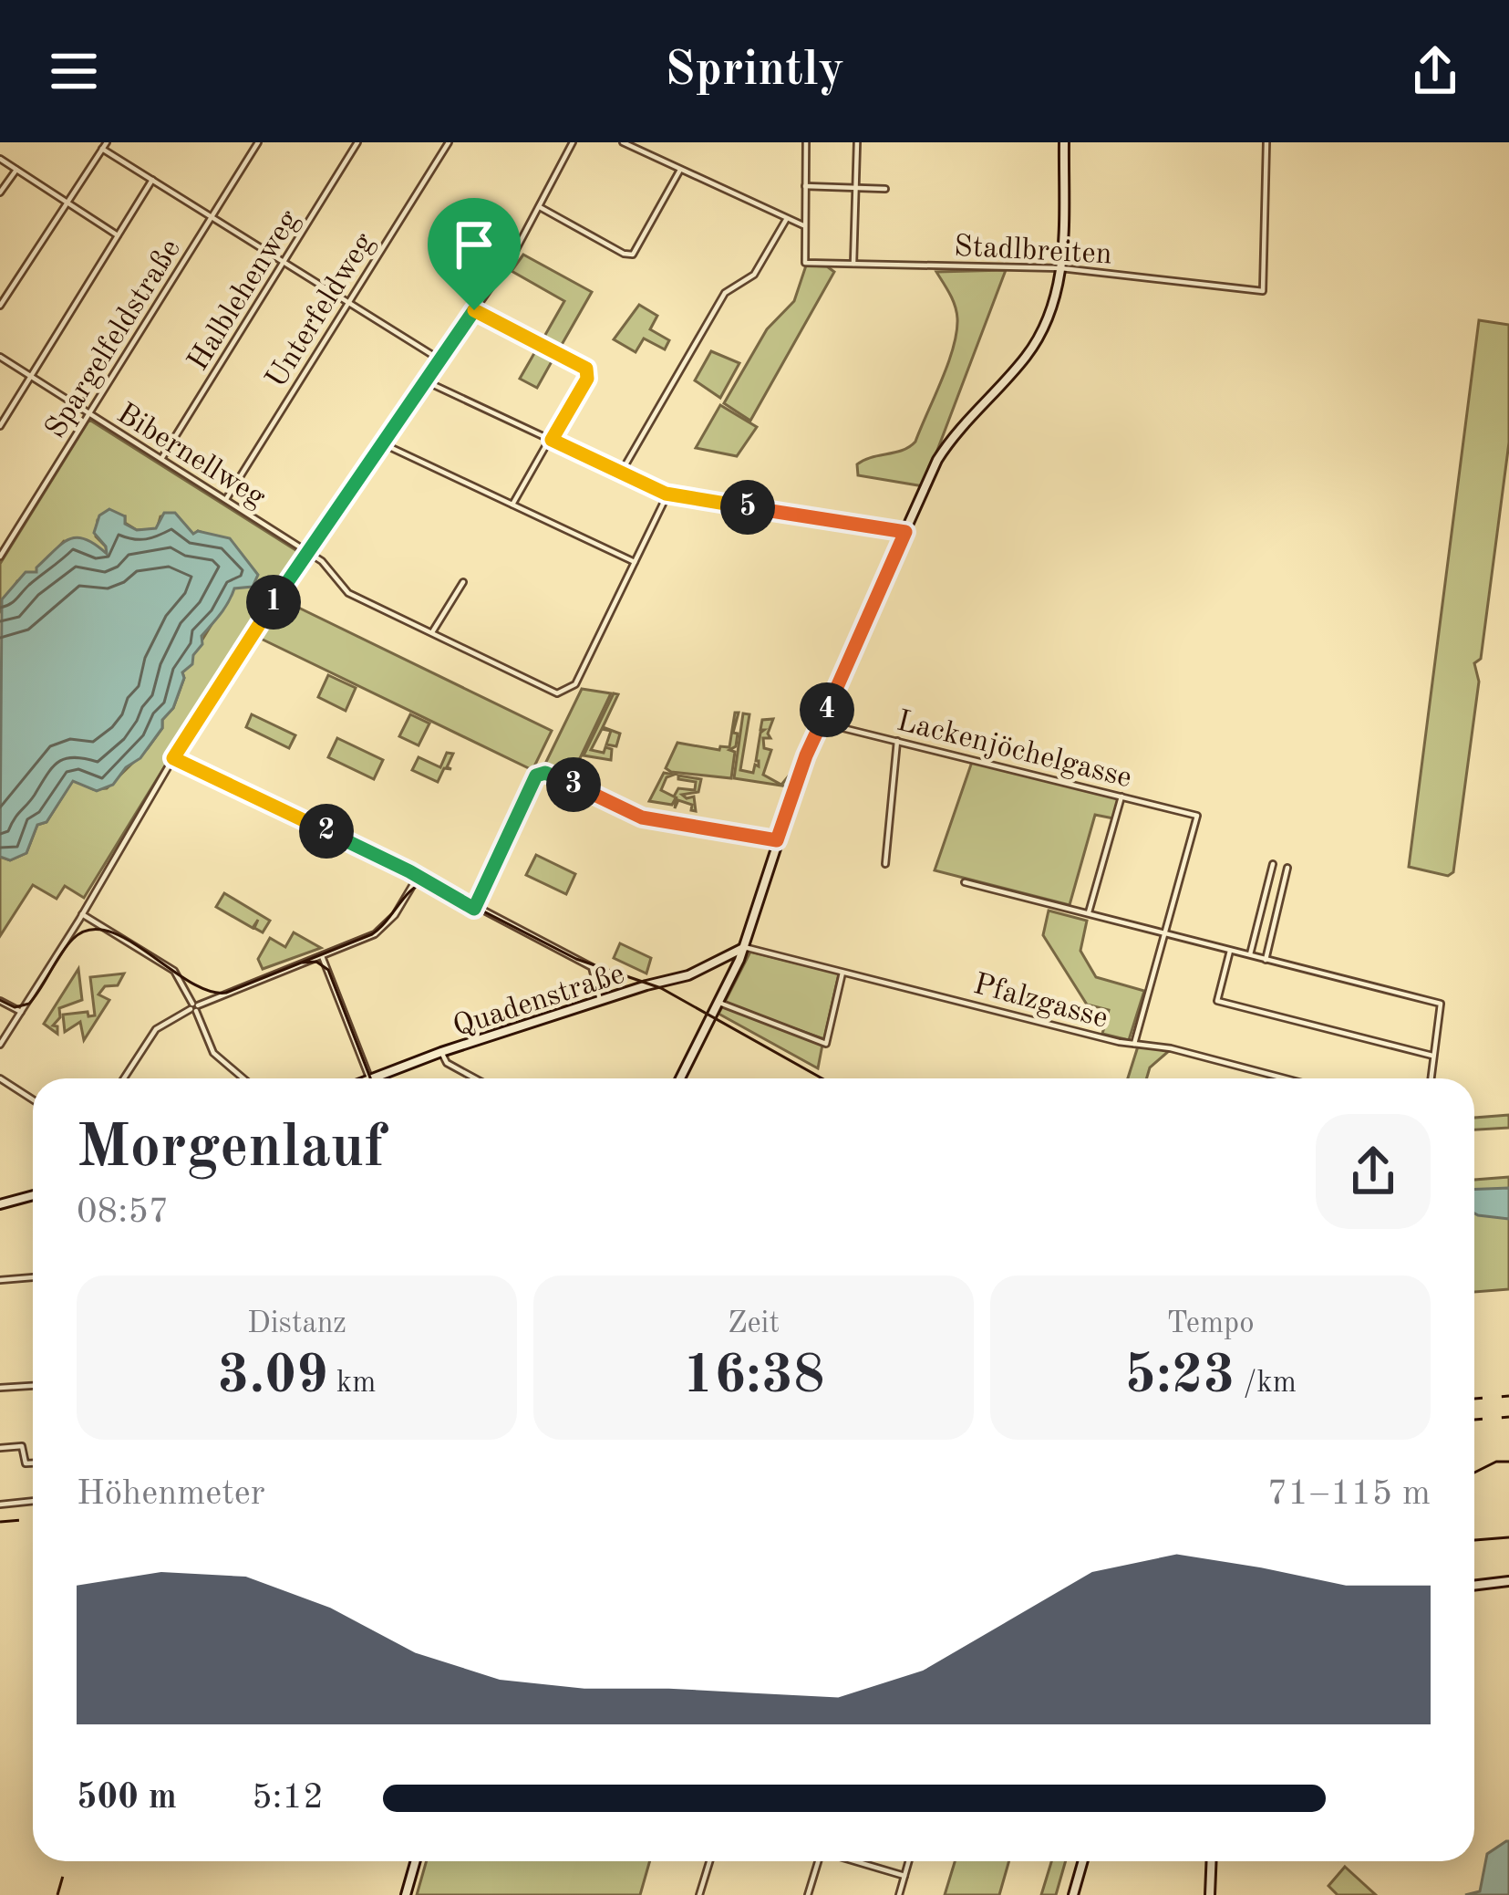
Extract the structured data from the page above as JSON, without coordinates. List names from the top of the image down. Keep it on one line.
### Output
{"streets":{"street":["Stadlbreiten","Halblehenweg","Unterfeldweg","Spargelfeldstraße","Bibernellweg","Lackenjöchelgasse","Quadenstraße","Pfalzgasse"]},"crossings":[["Halblehenweg","Bibernellweg"],["Unterfeldweg","Bibernellweg"],["Spargelfeldstraße","Bibernellweg"],["Quadenstraße","Pfalzgasse"]],"page":{"header":"Sprintly","pins":["5","1","4","3","2"],"heading":["Morgenlauf","08:57"],"stats":[["Distanz","3.09 km"],["Zeit","16:38"],["Tempo","5:23 /km"]],"chart":["Höhenmeter","71–115 m"],"list":[{"name":"500 m","note":"5:12"}]}}
